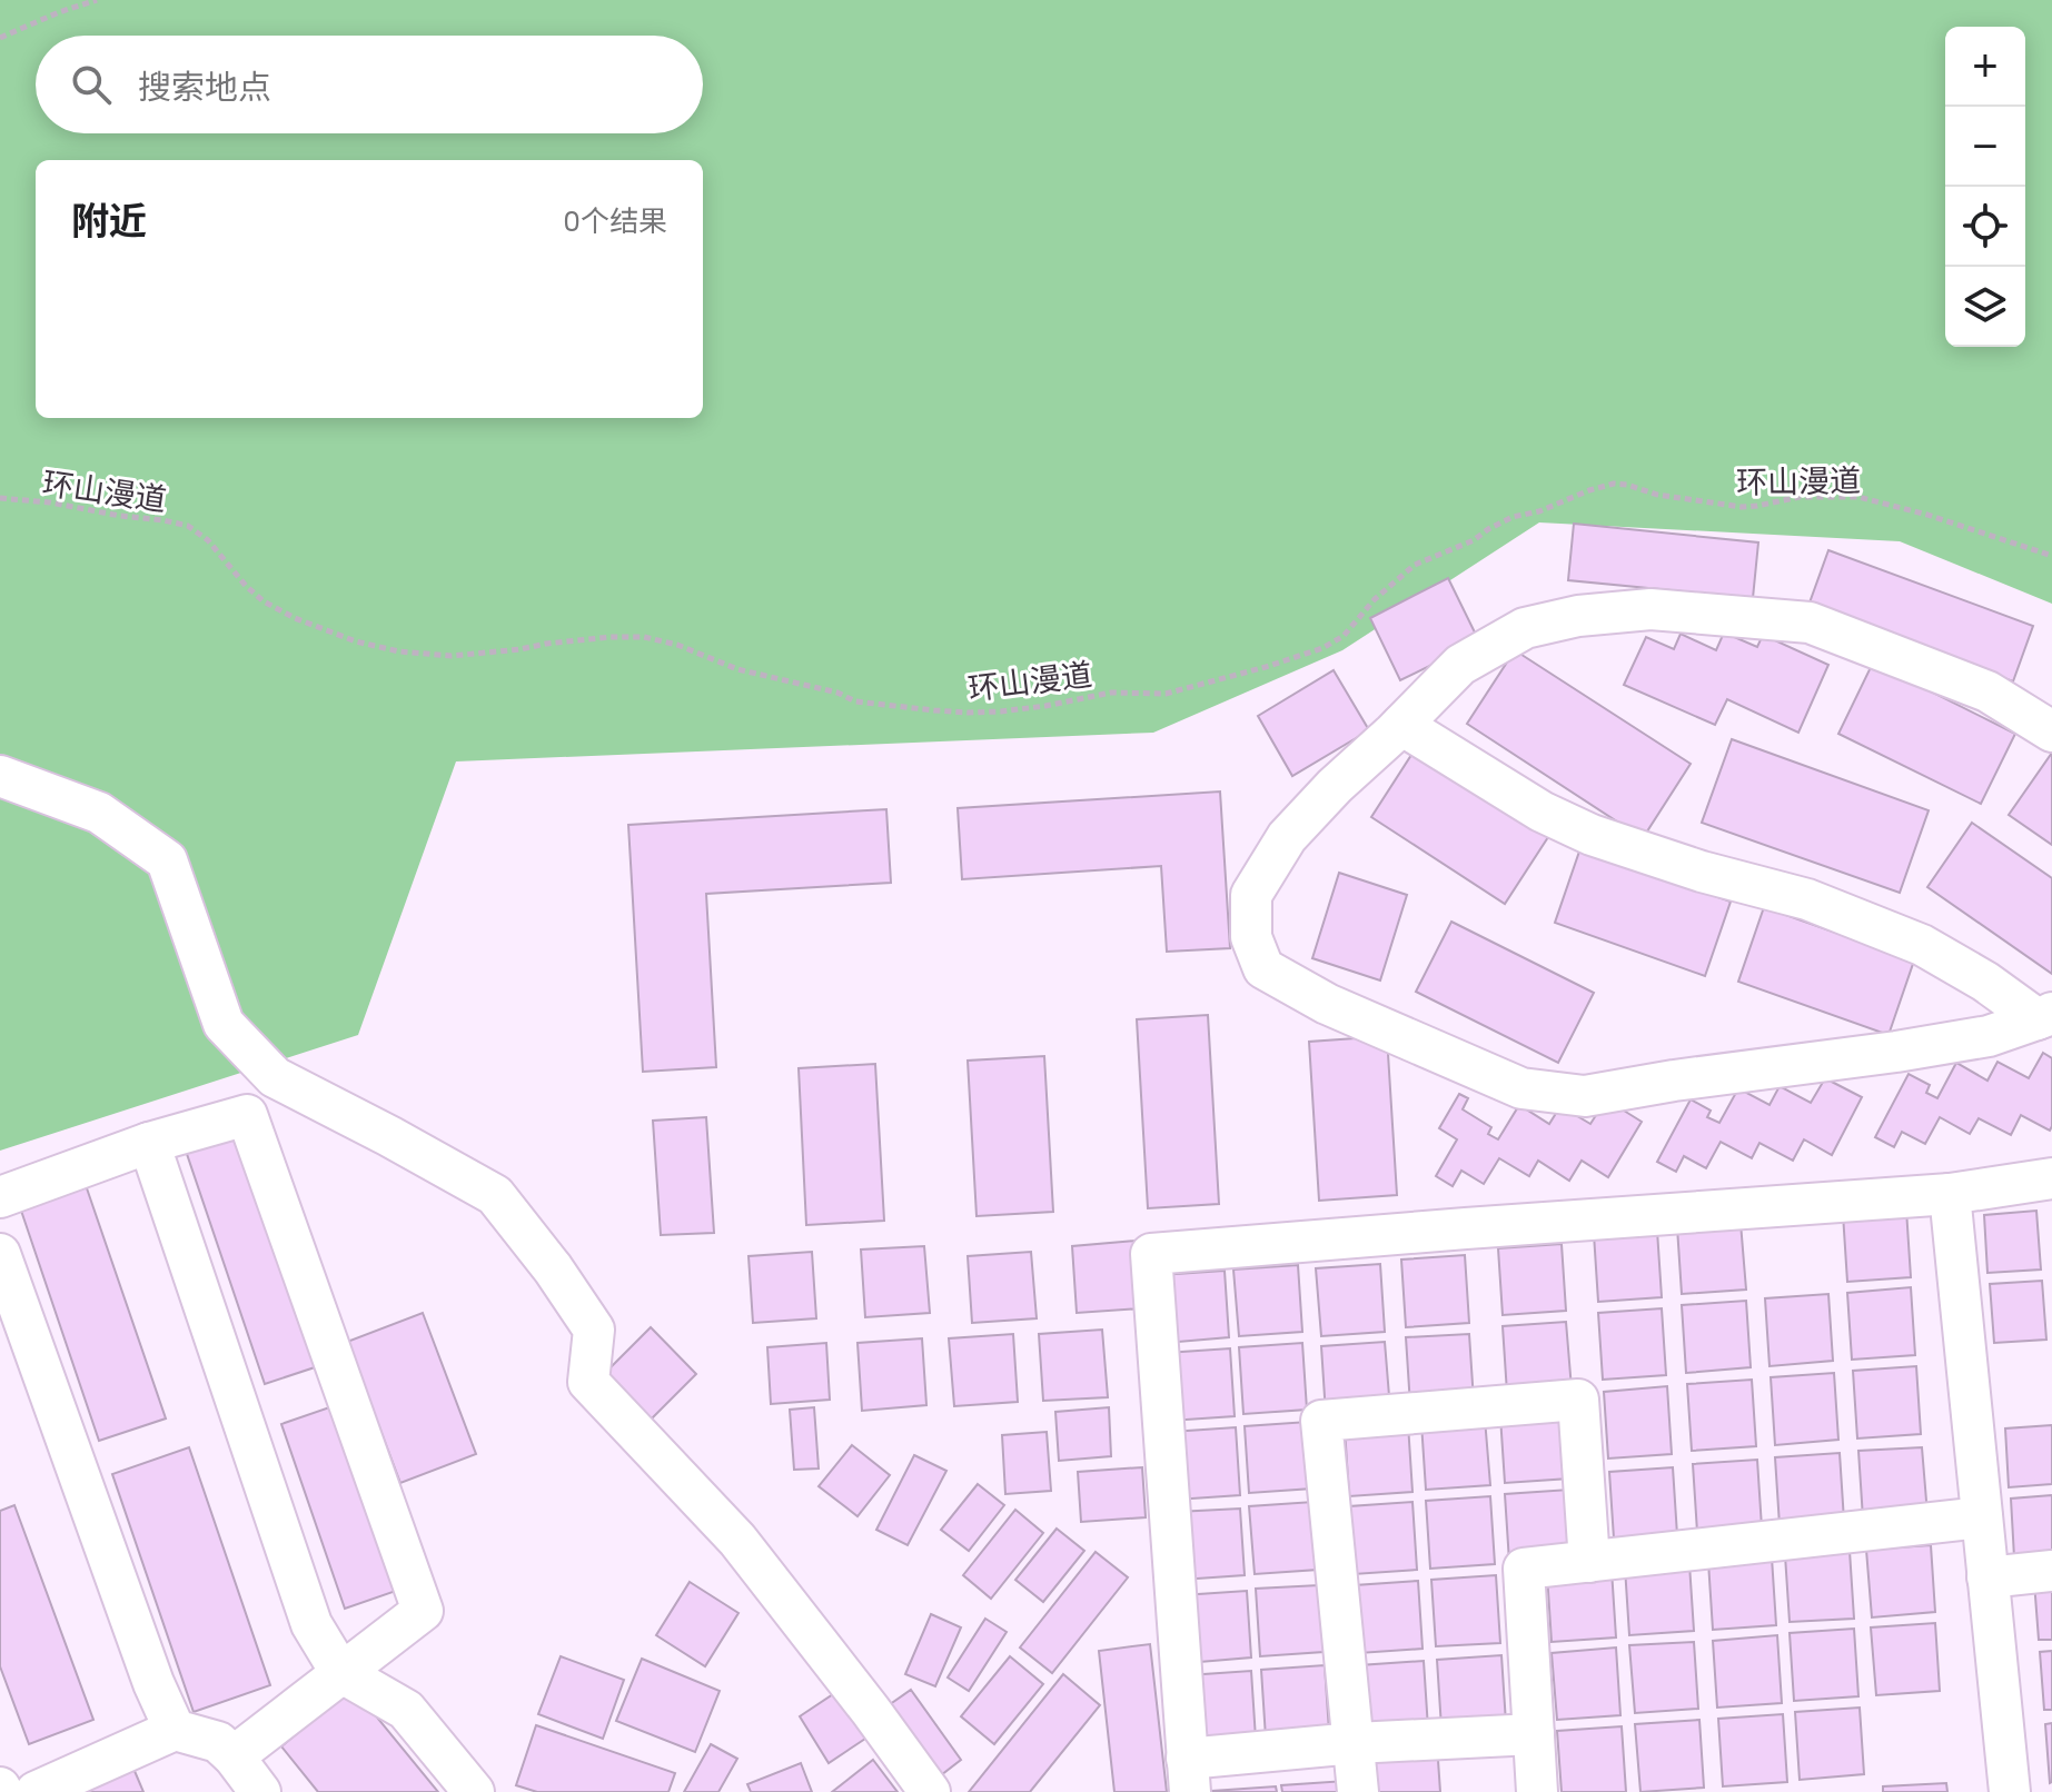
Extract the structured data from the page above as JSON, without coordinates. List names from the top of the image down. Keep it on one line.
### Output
{"streets":{"path":["环山漫道"]},"page":{"map_buttons":["+","−"],"search":"搜索地点","heading":["附近","0个结果"]}}
